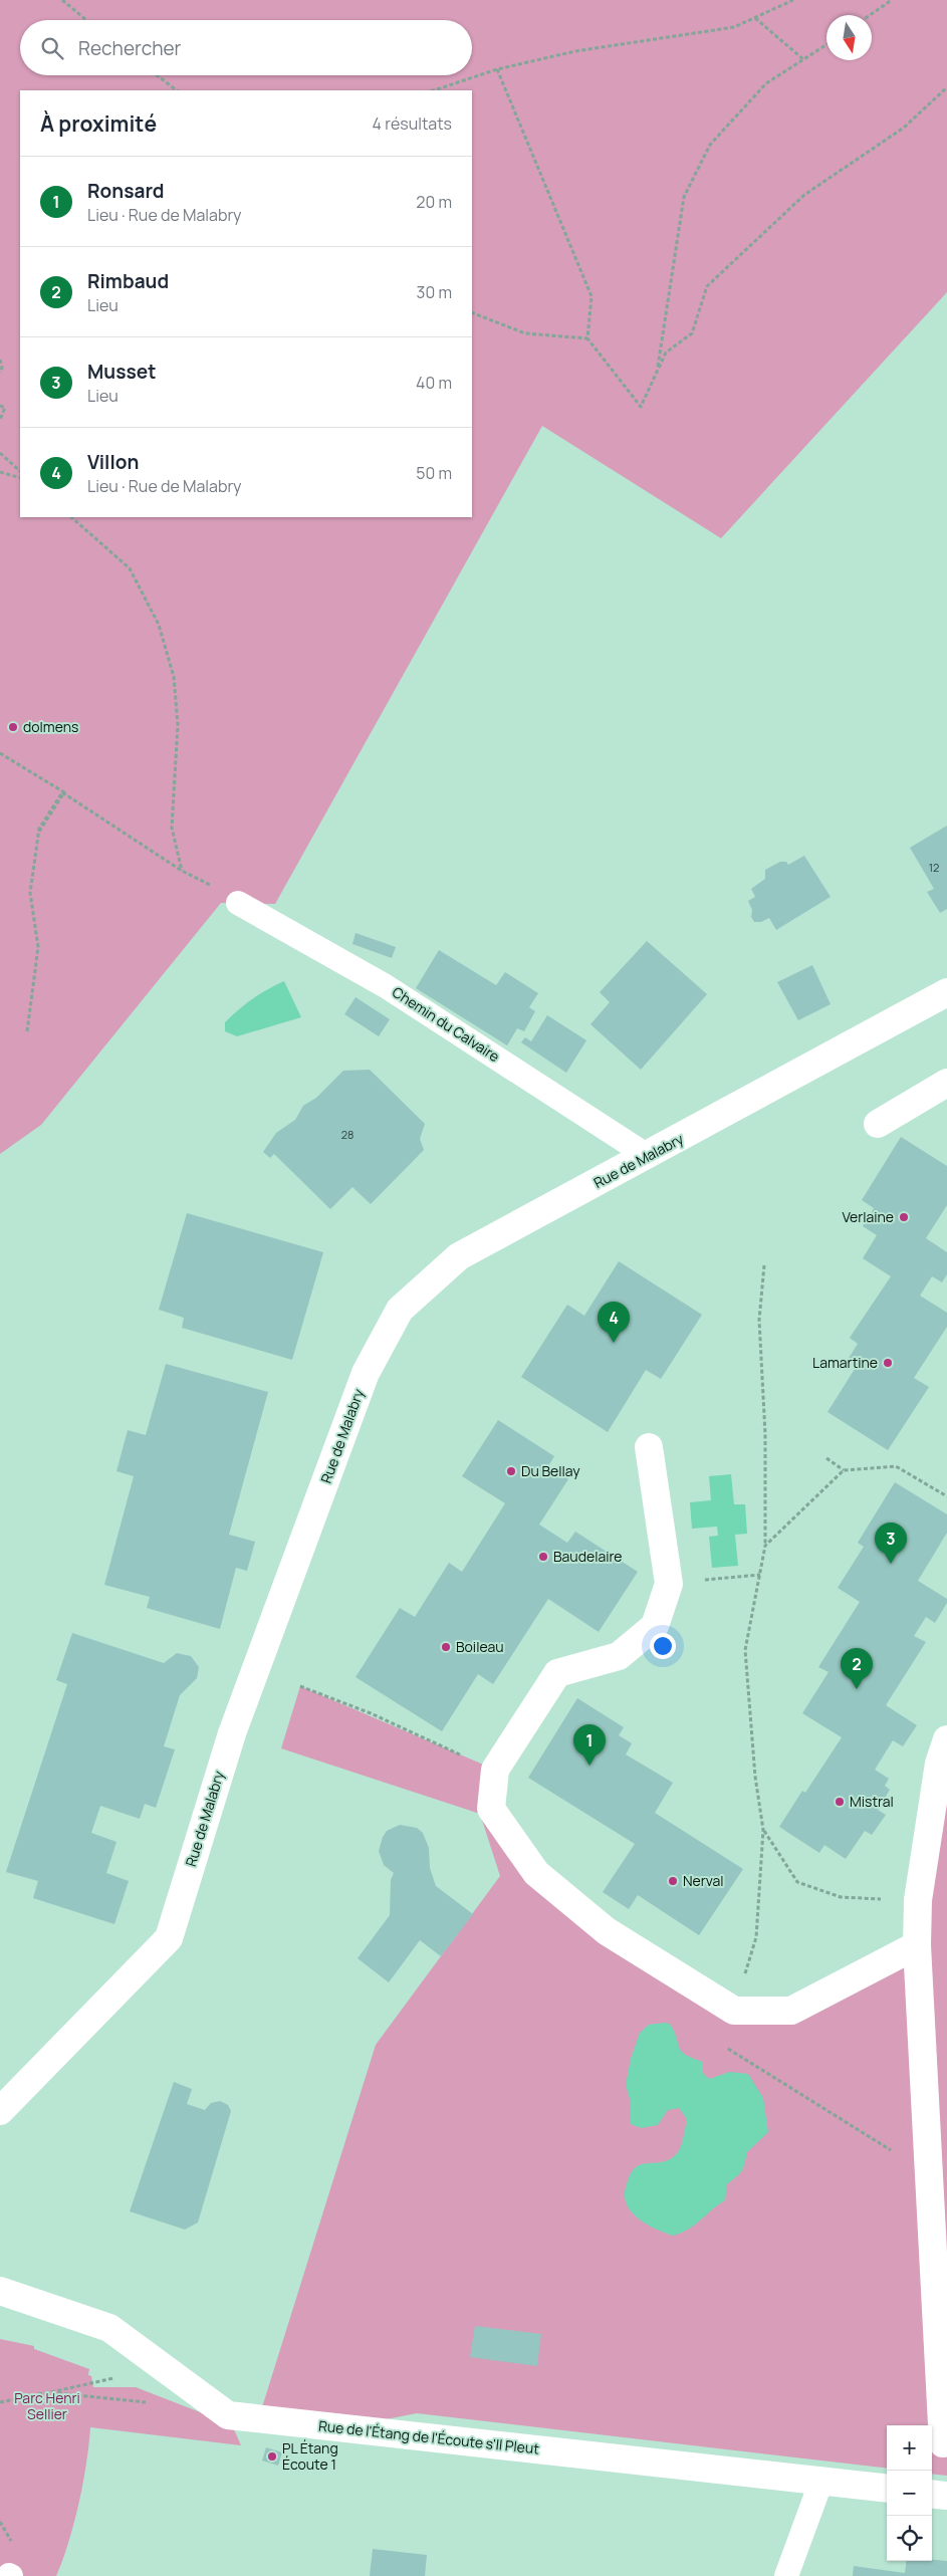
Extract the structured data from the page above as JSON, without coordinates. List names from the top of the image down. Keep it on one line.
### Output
{"streets":{"street":["Rue de Malabry","Rue de l'Étang de l'Écoute s'Il Pleut"],"lane":["Chemin du Calvaire"]},"crossings":[["Chemin du Calvaire","Rue de Malabry"]],"parks":["Parc Henri Sellier"],"places":["dolmens","Verlaine","Lamartine","Du Bellay","Baudelaire","Boileau","Mistral","Nerval","PL Étang Écoute 1"],"house_numbers":["12","28"],"north":"bottom","page":{"search":"Rechercher","heading":["À proximité","4 résultats"],"list":[{"mark":"1","name":"Ronsard","note":"Lieu · Rue de Malabry","value":"20 m"},{"mark":"2","name":"Rimbaud","note":"Lieu","value":"30 m"},{"mark":"3","name":"Musset","note":"Lieu","value":"40 m"},{"mark":"4","name":"Villon","note":"Lieu · Rue de Malabry","value":"50 m"}],"pins":["4","3","2","1"],"map_buttons":["+","−"]}}
